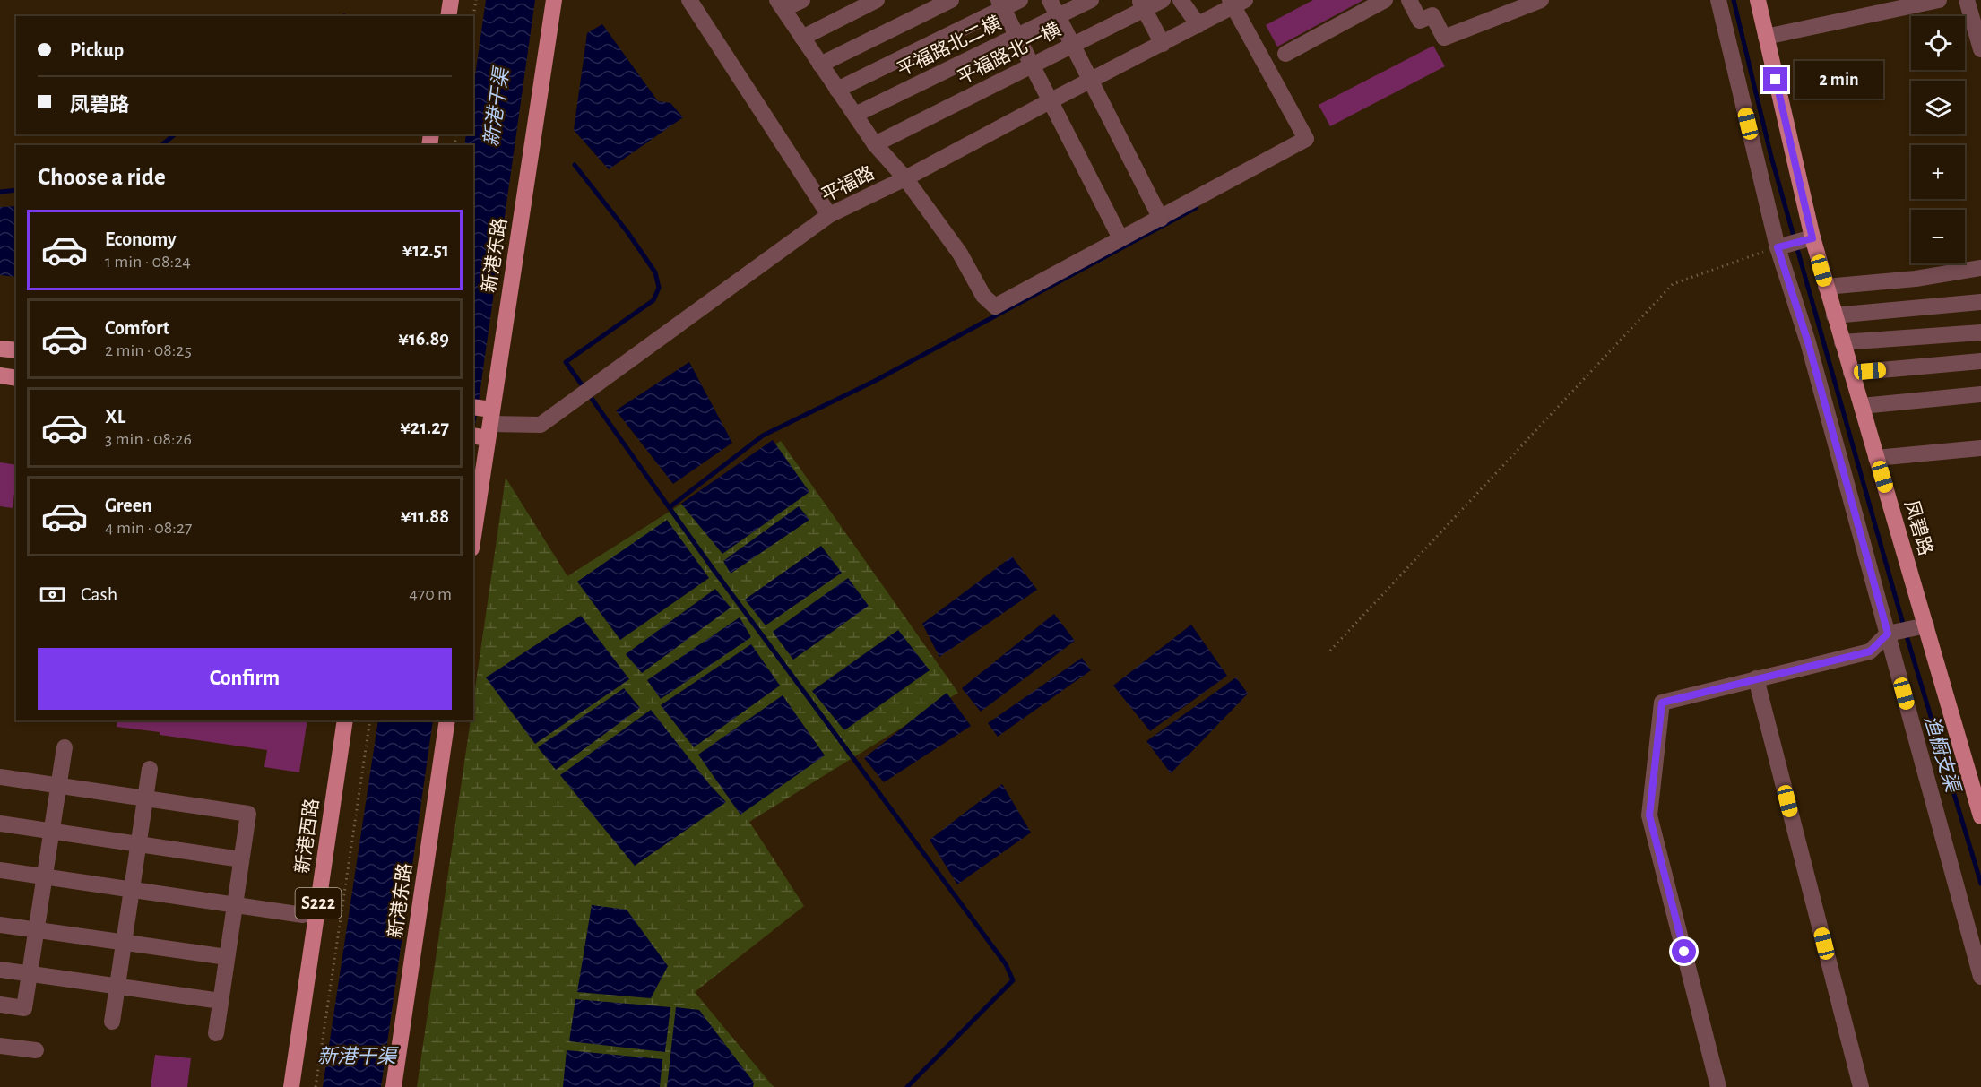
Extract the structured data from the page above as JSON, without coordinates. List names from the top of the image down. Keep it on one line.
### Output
{"streets":{"main road":["新港东路","凤碧路","新港西路","S222"],"street":["平福路北二横","平福路北一横","平福路"]},"crossings":[["平福路","新港东路"]],"water":["新港干渠","渔橱支渠"],"page":{"map_buttons":["+","−"],"banner":["Pickup","凤碧路"],"bubble":"2 min","heading":"Choose a ride","list":[{"name":"Economy","note":"1 min · 08:24","value":"¥12.51"},{"name":"Comfort","note":"2 min · 08:25","value":"¥16.89"},{"name":"XL","note":"3 min · 08:26","value":"¥21.27"},{"name":"Green","note":"4 min · 08:27","value":"¥11.88"}],"pay":["Cash","470 m"],"buttons":"Confirm"}}
